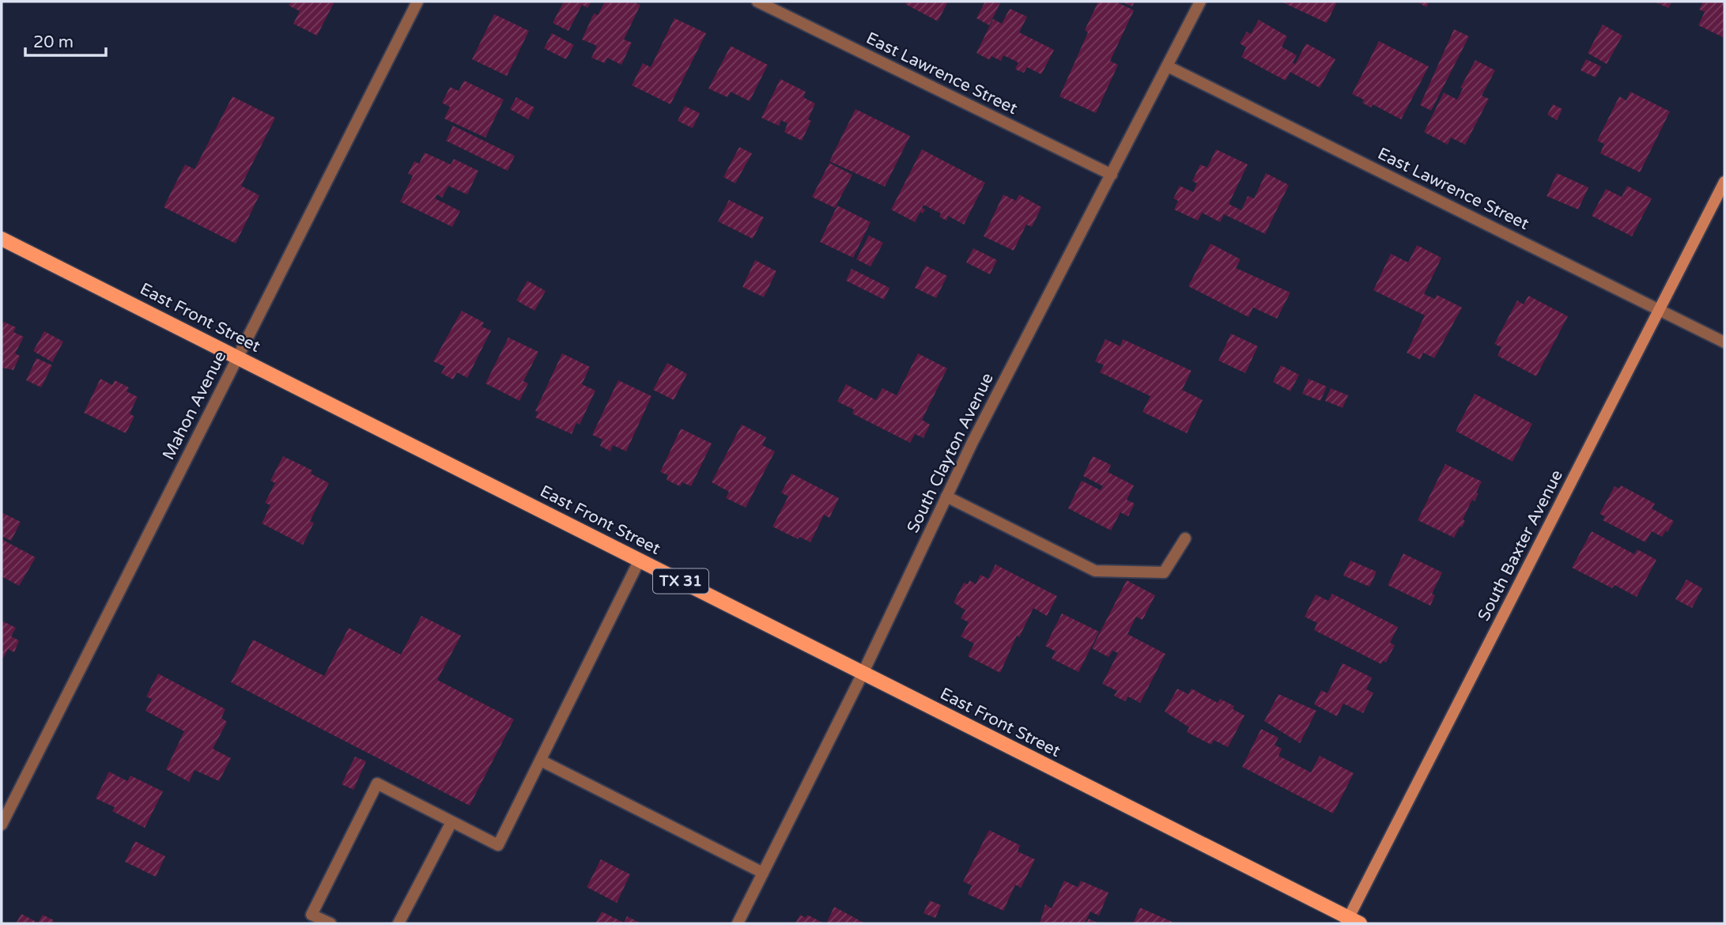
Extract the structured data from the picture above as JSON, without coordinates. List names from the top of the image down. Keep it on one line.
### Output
{"streets":{"main road":["East Front Street","TX 31"],"street":["East Lawrence Street","Mahon Avenue","South Clayton Avenue","South Baxter Avenue"]},"crossings":[["East Lawrence Street","South Clayton Avenue"],["East Lawrence Street","South Baxter Avenue"],["East Front Street","Mahon Avenue"],["East Front Street","South Clayton Avenue"],["East Front Street","South Baxter Avenue"]],"scale_bar":"20 m"}
